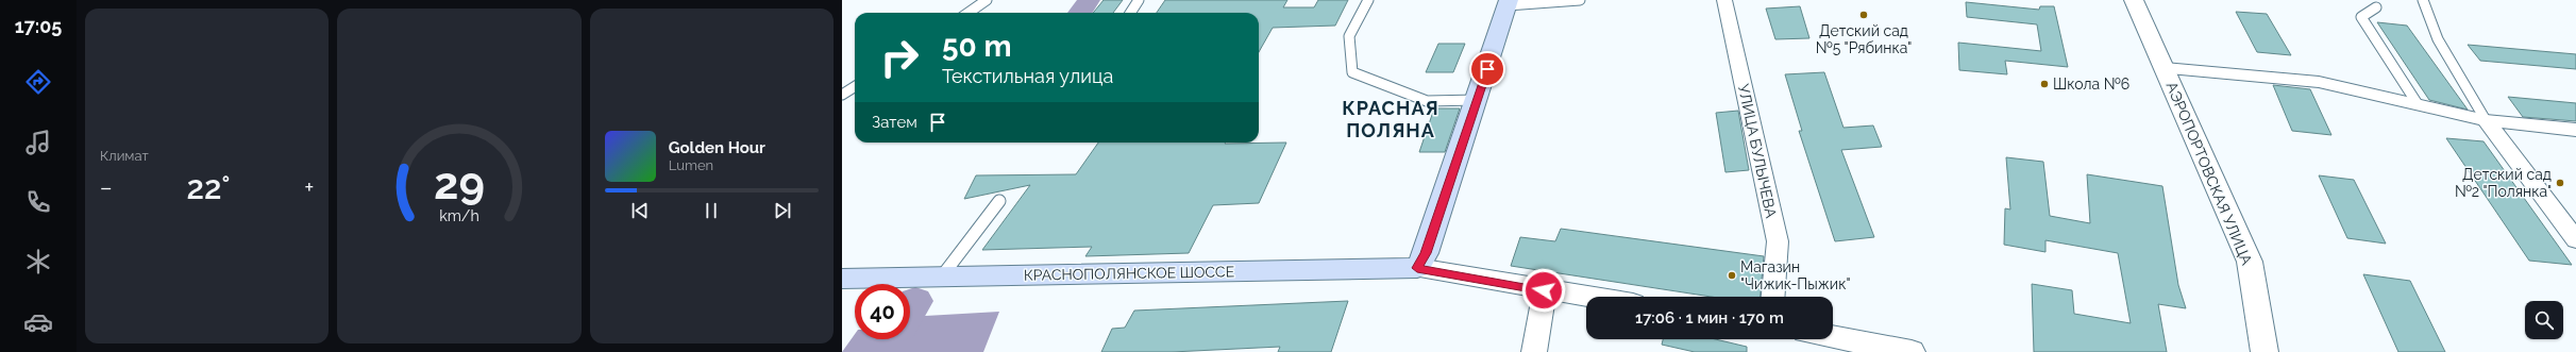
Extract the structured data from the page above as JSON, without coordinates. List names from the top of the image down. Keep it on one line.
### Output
{"streets":{"main road":["КРАСНОПОЛЯНСКОЕ ШОССЕ"],"street":["УЛИЦА БУЛЫЧЕВА","АЭРОПОРТОВСКАЯ УЛИЦА"]},"districts":["КРАСНАЯ ПОЛЯНА"],"places":["Детский сад №5 \"Рябинка\"","Школа №6","Детский сад №2 \"Полянка\"","Магазин \"Чижик-Пыжик\""],"page":{"tabs":"17:05","tile":"Климат","turn":["50 m","Текстильная улица"],"then":"Затем","song":["Golden Hour","Lumen"],"heat":["−","22°","+"],"limit":"40","trip":"17:06 · 1 мин · 170 m","gauge":["29","km/h"]}}
